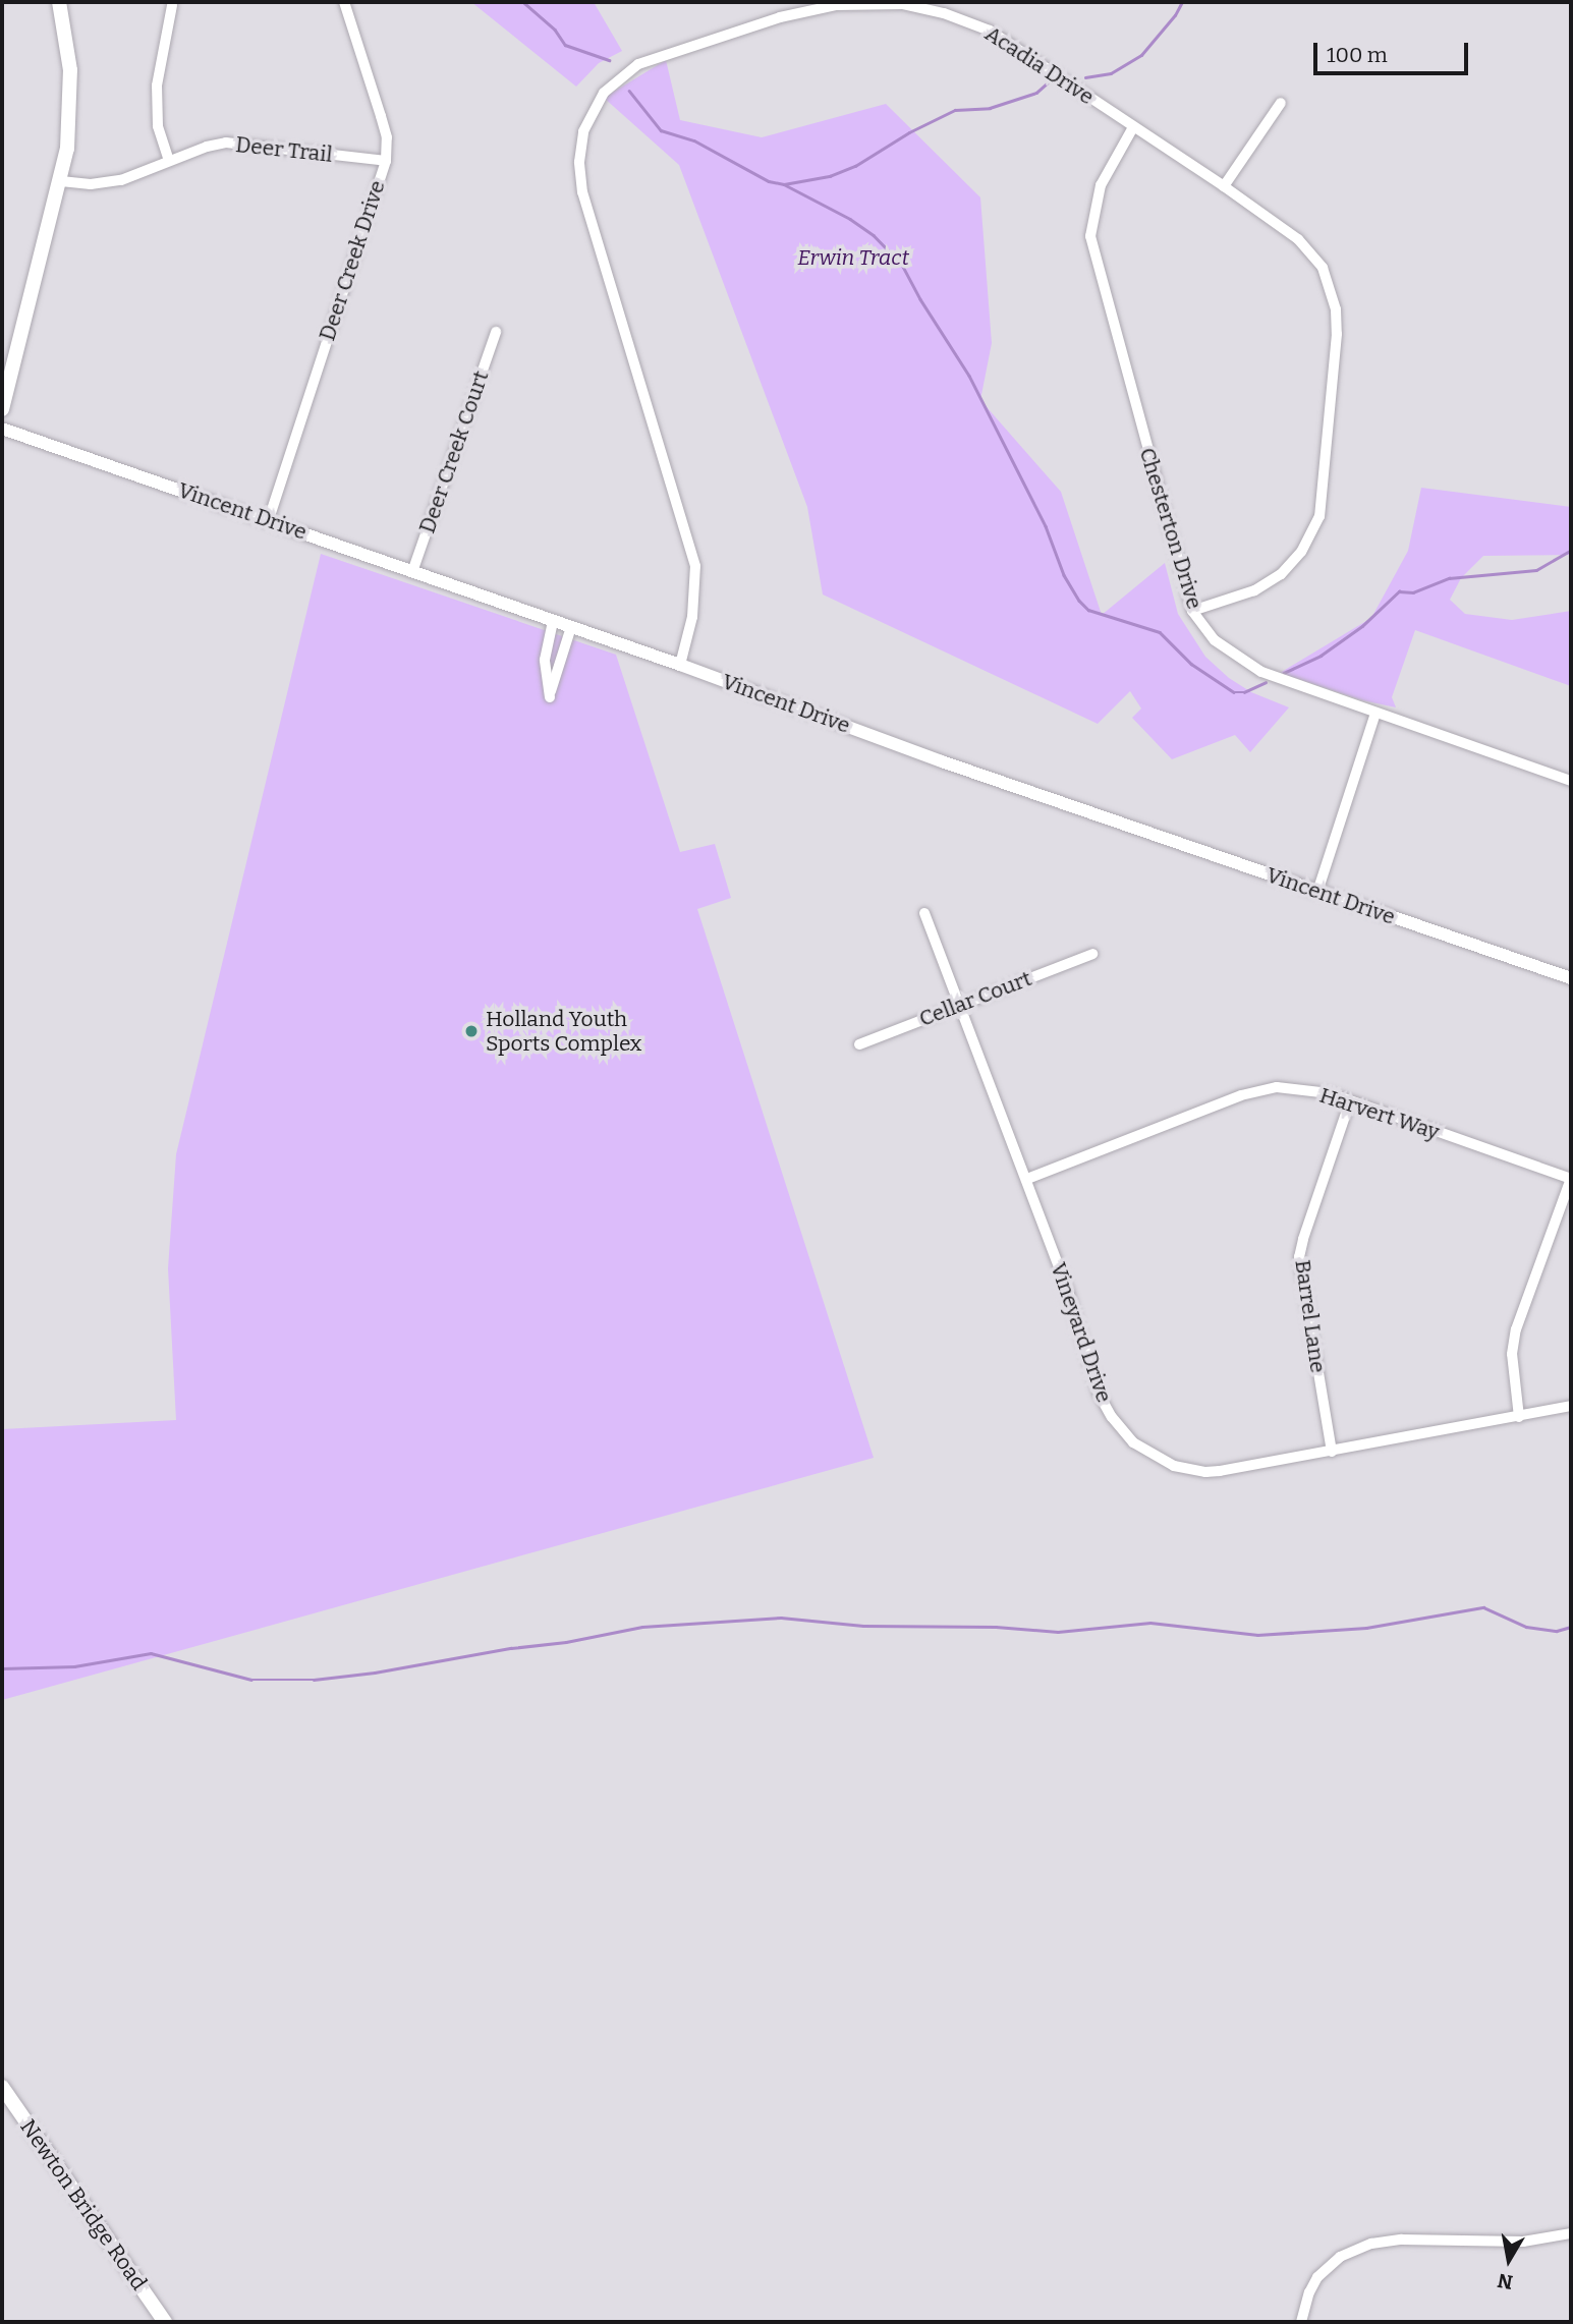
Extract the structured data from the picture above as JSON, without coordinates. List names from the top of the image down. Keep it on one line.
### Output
{"streets":{"main road":["Newton Bridge Road"],"street":["Acadia Drive","Deer Trail","Deer Creek Drive","Deer Creek Court","Vincent Drive","Chesterton Drive","Cellar Court","Harvert Way","Barrel Lane","Vineyard Drive"]},"crossings":[["Acadia Drive","Vincent Drive"],["Acadia Drive","Chesterton Drive"],["Deer Trail","Deer Creek Drive"],["Deer Creek Drive","Vincent Drive"],["Deer Creek Court","Vincent Drive"],["Cellar Court","Vineyard Drive"],["Harvert Way","Barrel Lane"],["Harvert Way","Vineyard Drive"],["Barrel Lane","Vineyard Drive"]],"parks":["Erwin Tract"],"places":["Holland Youth Sports Complex"],"scale_bar":"100 m","north":"bottom"}
